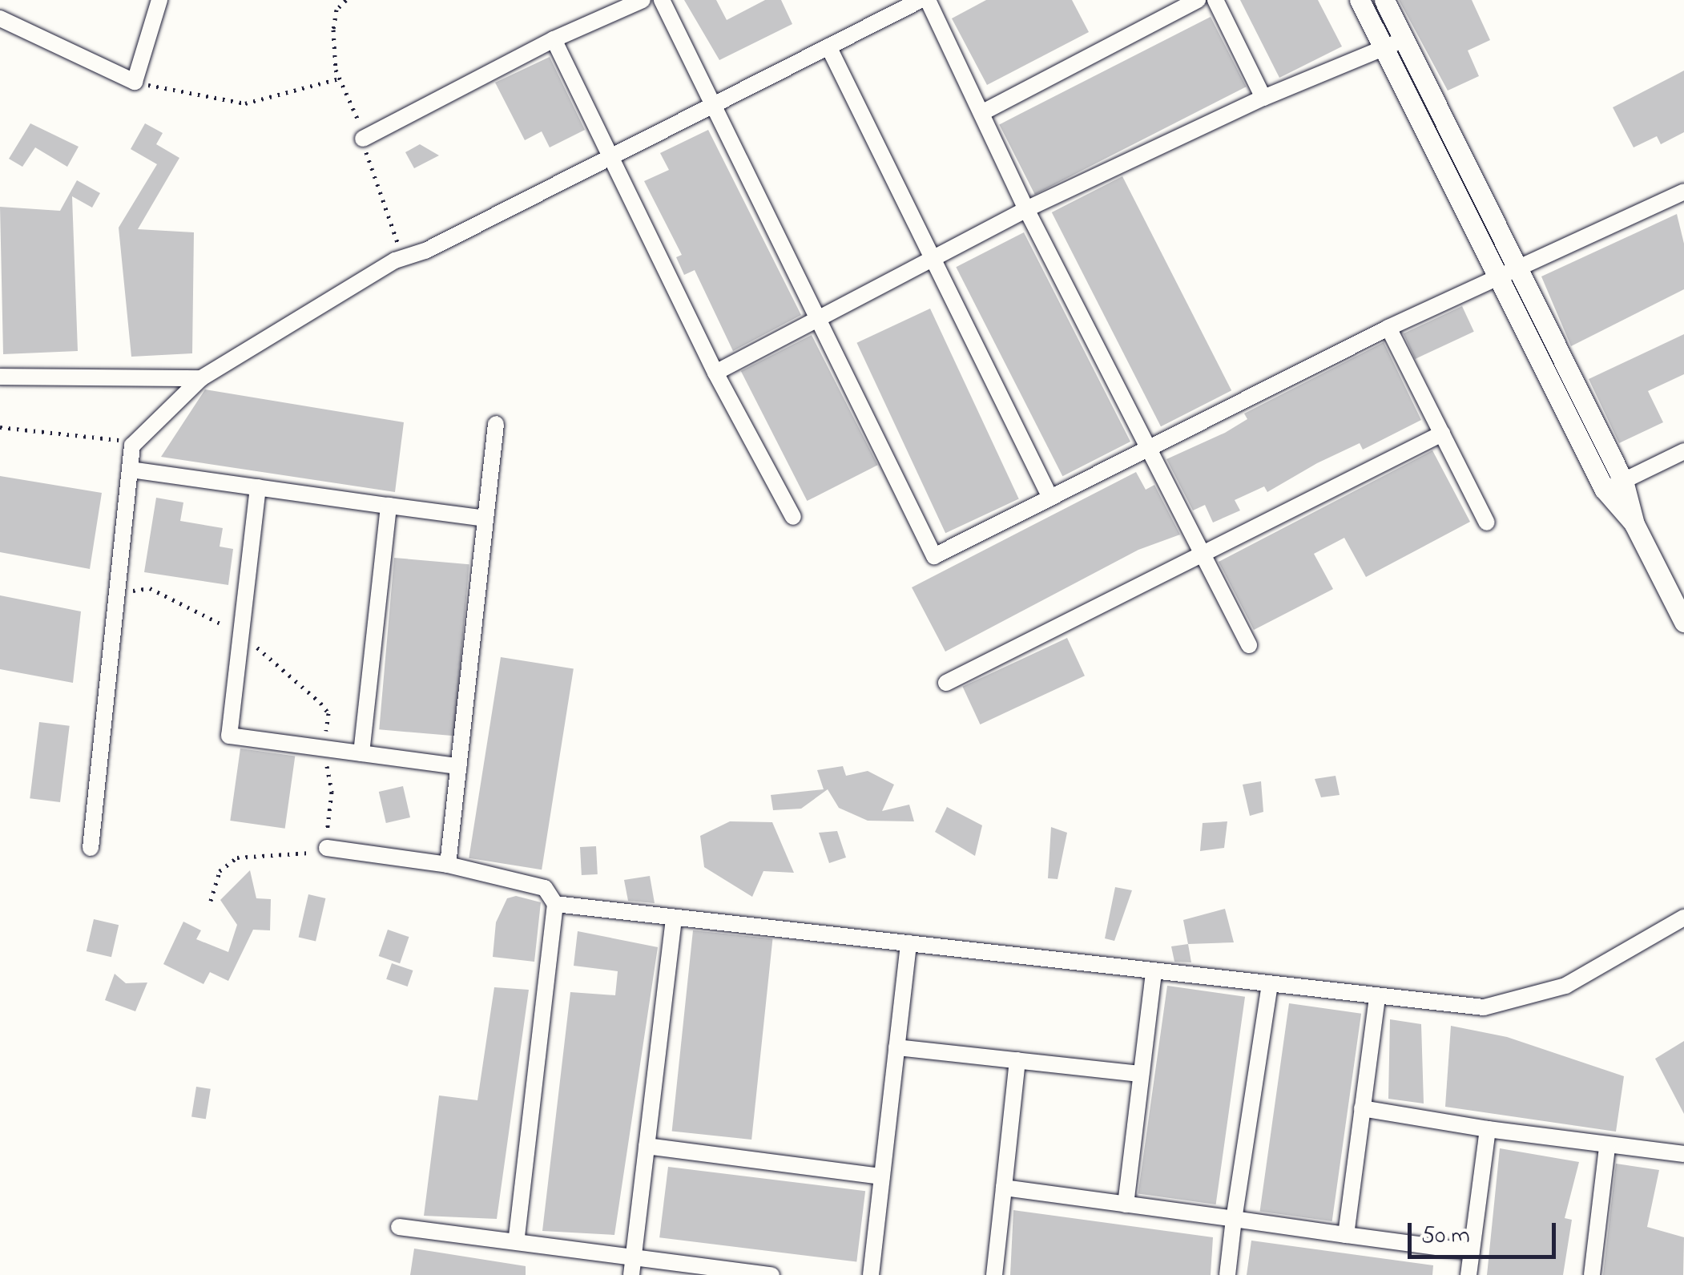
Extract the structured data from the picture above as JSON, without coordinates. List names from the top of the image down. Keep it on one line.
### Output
{"scale_bar":"50 m"}
